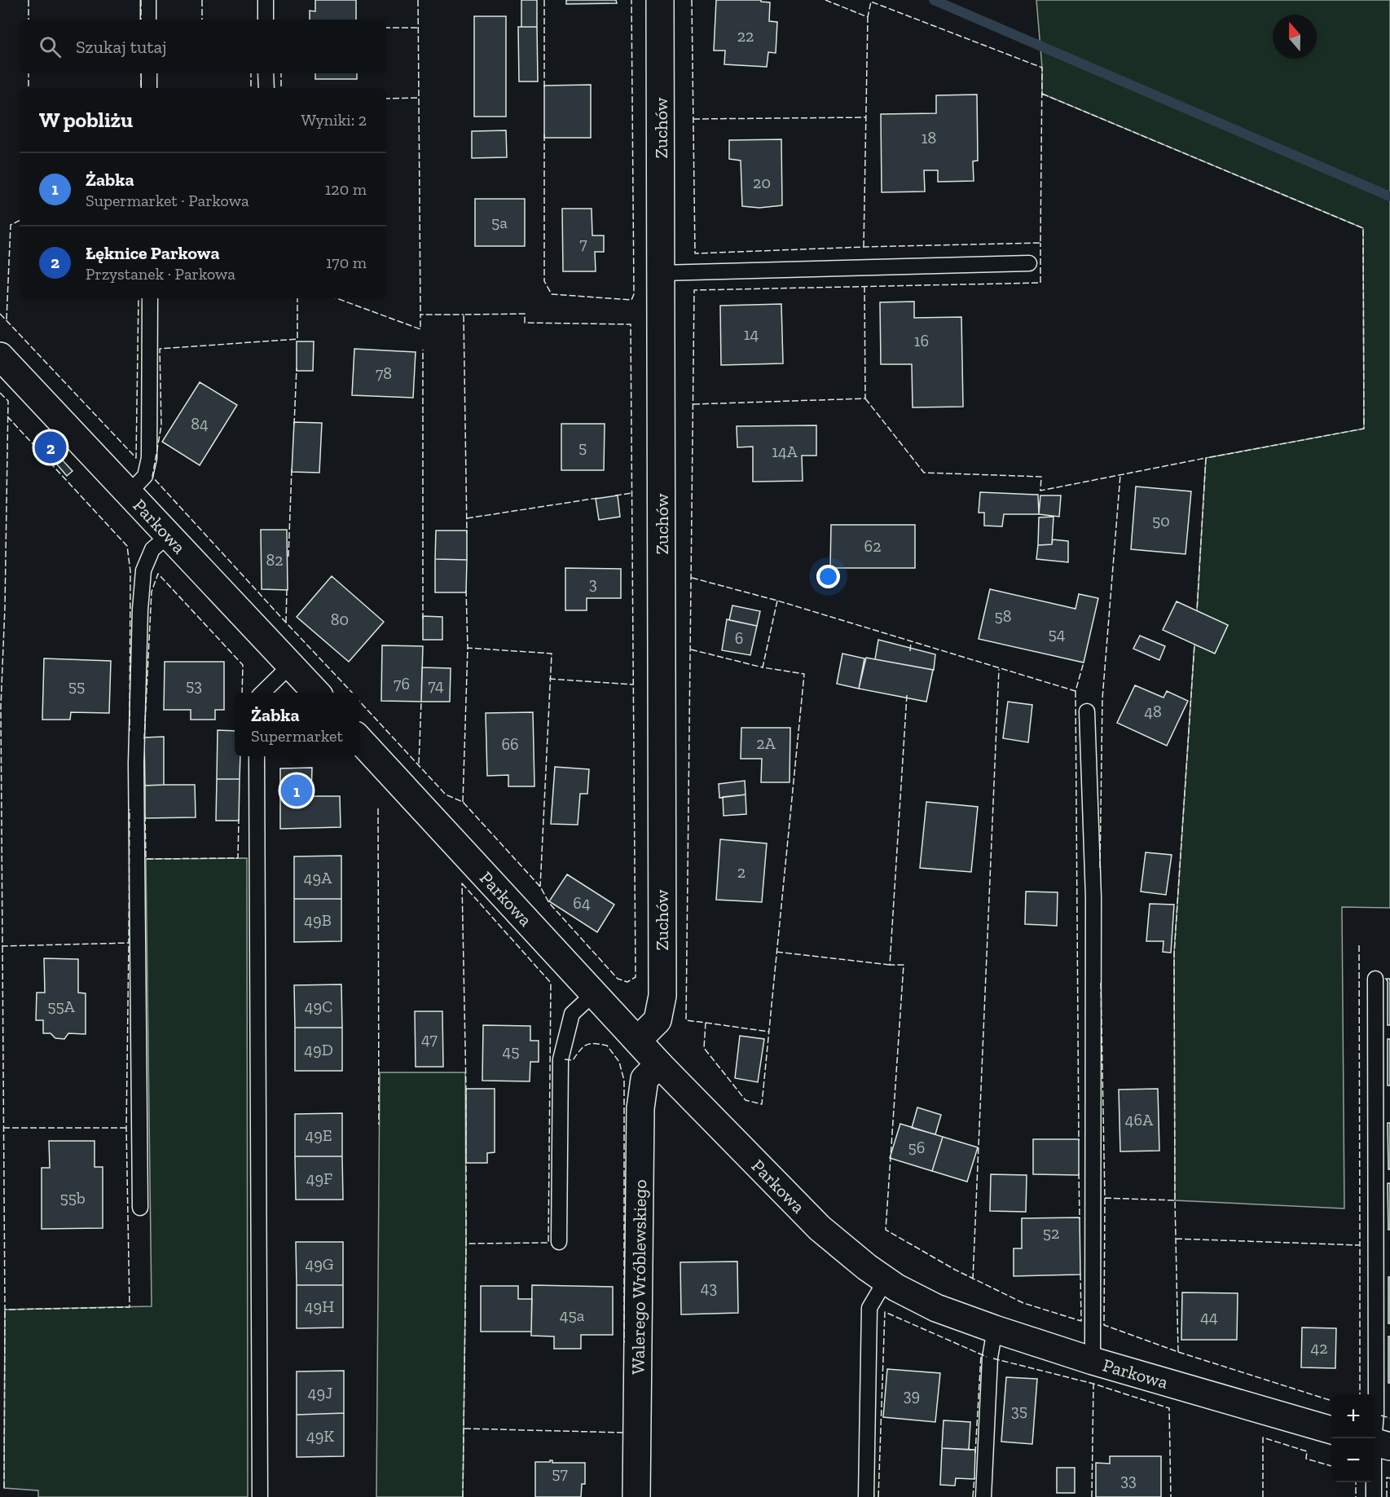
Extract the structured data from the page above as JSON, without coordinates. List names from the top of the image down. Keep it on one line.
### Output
{"streets":{"street":["Zuchów","Parkowa","Walerego Wróblewskiego"]},"crossings":[["Zuchów","Parkowa"],["Parkowa","Walerego Wróblewskiego"]],"house_numbers":["22","18","20","5a","7","14","16","78","84","5","14A","50","62","82","3","58","80","54","6","76","53","74","55","48","2A","66","2","49A","64","49B","55A","49C","47","49D","45","46A","49E","56","49F","55b","52","49G","43","49H","45a","44","42","49J","39","35","49K","57","33"],"north":"top","page":{"search":"Szukaj tutaj","heading":["W pobliżu","Wyniki: 2"],"list":[{"mark":"1","name":"Żabka","note":"Supermarket · Parkowa","value":"120 m"},{"mark":"2","name":"Łęknice Parkowa","note":"Przystanek · Parkowa","value":"170 m"}],"pins":["2","1"],"popup":["Żabka","Supermarket"],"map_buttons":["+","−"]}}
